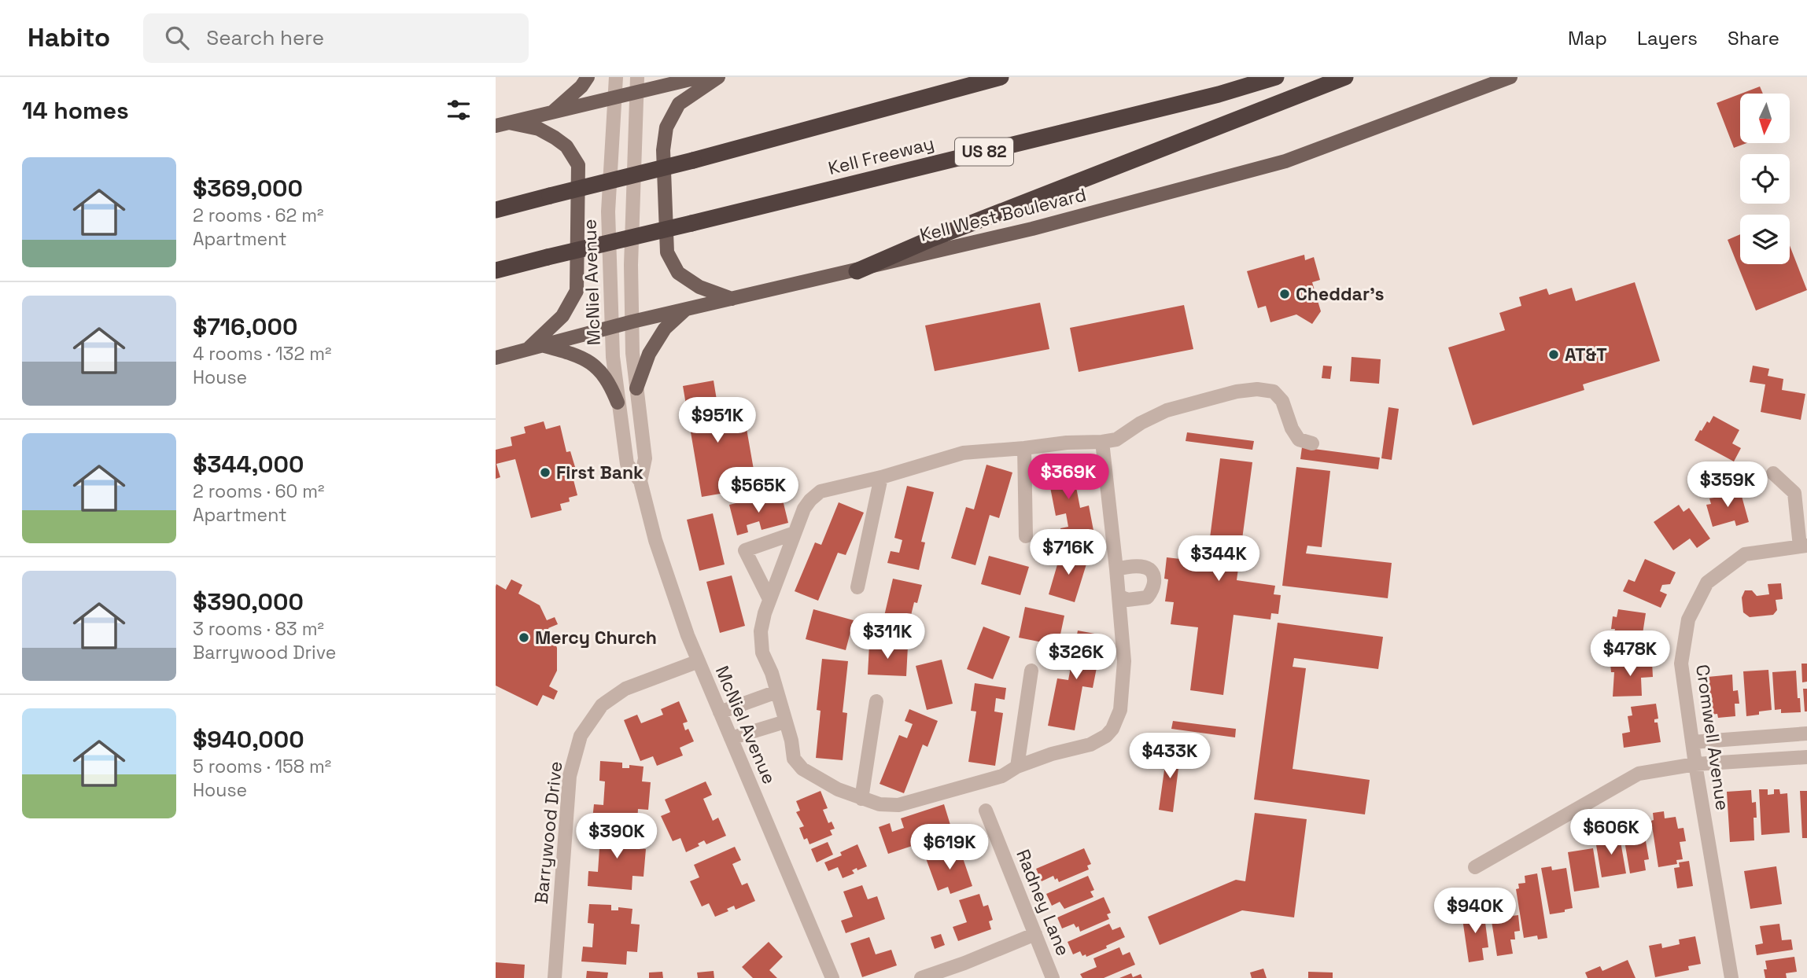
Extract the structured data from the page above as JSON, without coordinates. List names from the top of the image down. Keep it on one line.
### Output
{"streets":{"highway":["US 82","Kell Freeway"],"main road":["Kell West Boulevard"],"street":["McNiel Avenue","Cromwell Avenue","Barrywood Drive","Radney Lane"]},"crossings":[["Kell West Boulevard","McNiel Avenue"],["McNiel Avenue","Barrywood Drive"]],"places":["Cheddar's","AT&T","First Bank","Mercy Church"],"north":"bottom","page":{"header":"Habito","search":"Search here","nav":["Map","Layers","Share"],"heading":"14 homes","list":[{"name":"$369,000","note":"2 rooms · 62 m² · Apartment"},{"name":"$716,000","note":"4 rooms · 132 m² · House"},{"name":"$344,000","note":"2 rooms · 60 m² · Apartment"},{"name":"$390,000","note":"3 rooms · 83 m² · Barrywood Drive"},{"name":"$940,000","note":"5 rooms · 158 m² · House"}],"price":["$951K","$369K","$359K","$565K","$716K","$344K","$311K","$478K","$326K","$433K","$606K","$390K","$619K","$940K"]}}
